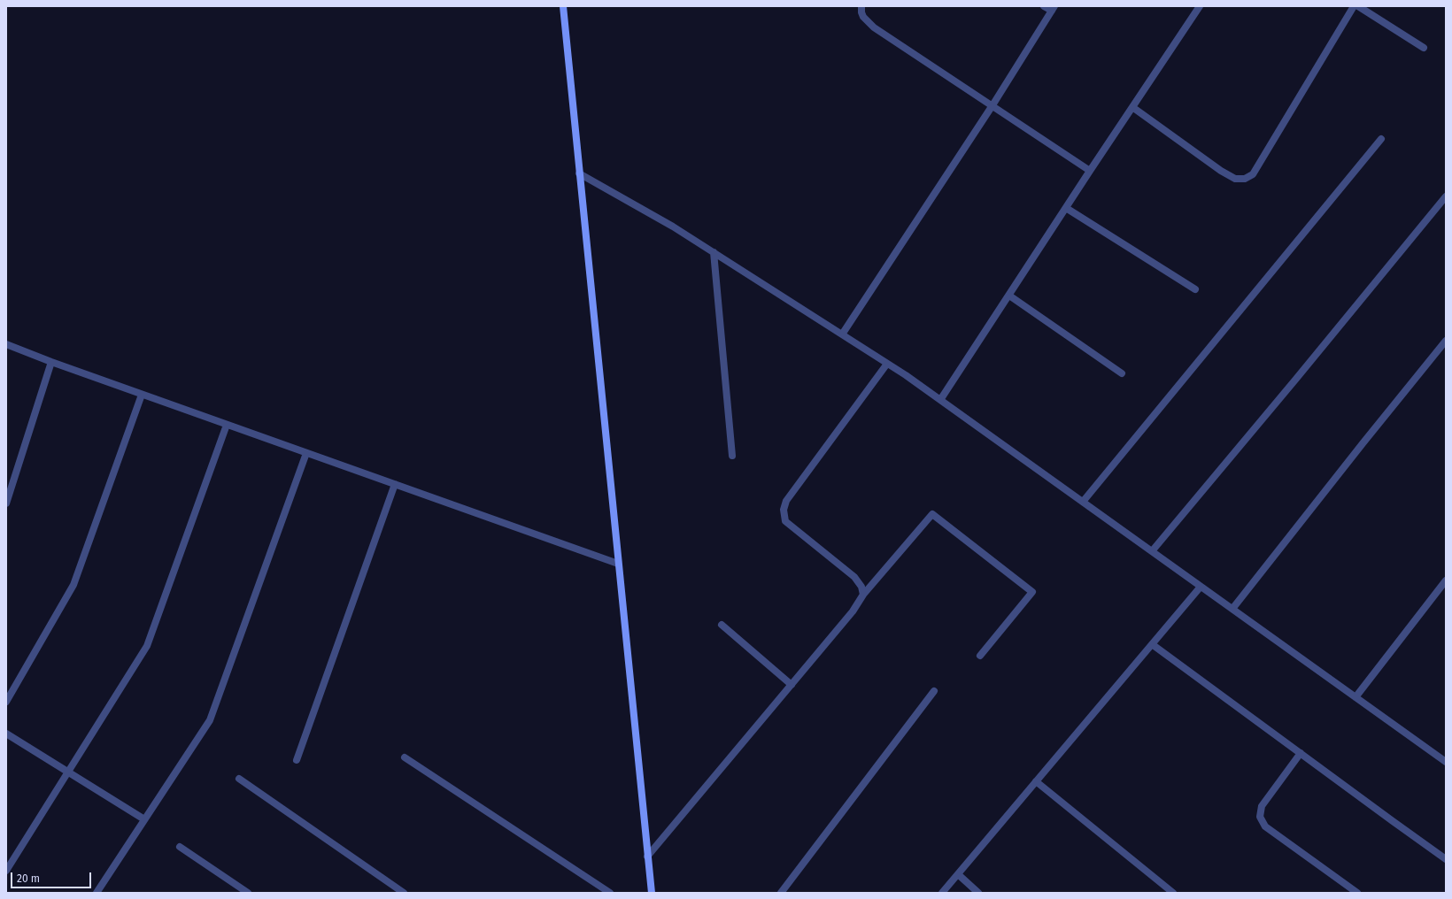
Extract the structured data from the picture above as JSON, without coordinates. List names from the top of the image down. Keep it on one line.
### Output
{"scale_bar":"20 m"}
